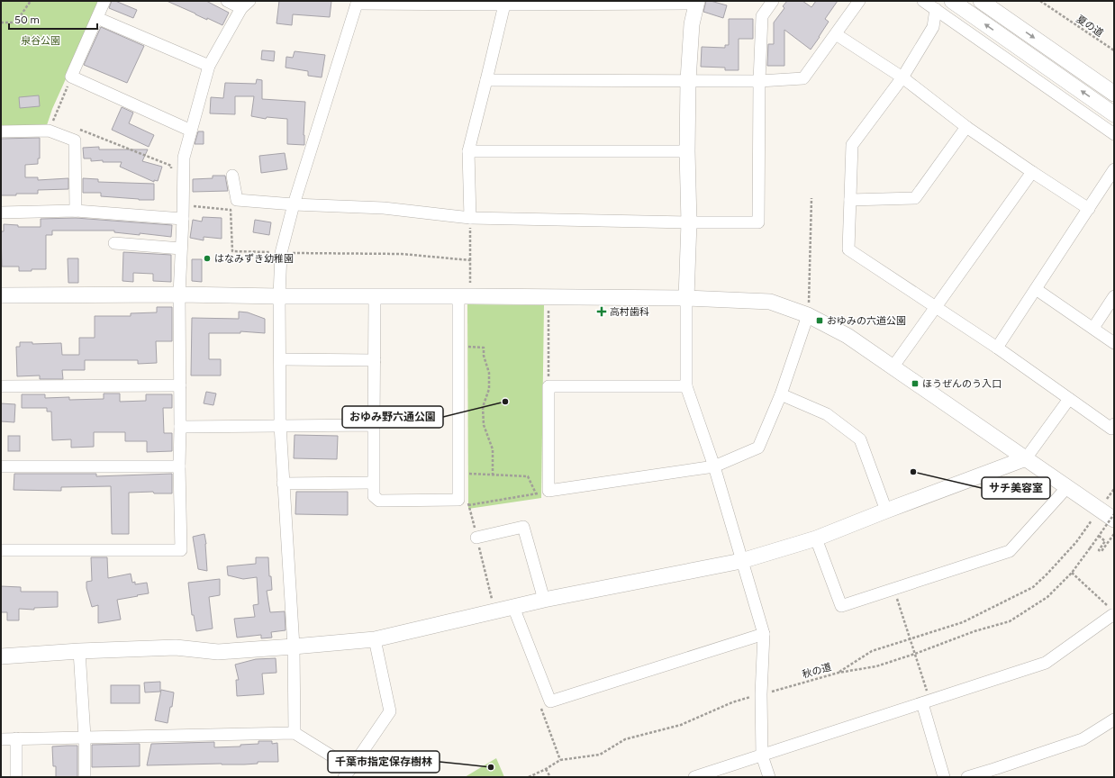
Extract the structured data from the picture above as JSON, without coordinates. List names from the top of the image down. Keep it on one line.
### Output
{"streets":{"path":["夏の道","秋の道"]},"parks":["泉谷公園"],"places":{"other":["はなみずき幼稚園","おゆみ野六通公園","サチ美容室","千葉市指定保存樹林"],"health":["高村歯科"],"transit":["おゆみの六道公園","ほうぜんのう入口"]},"scale_bar":"50 m"}
